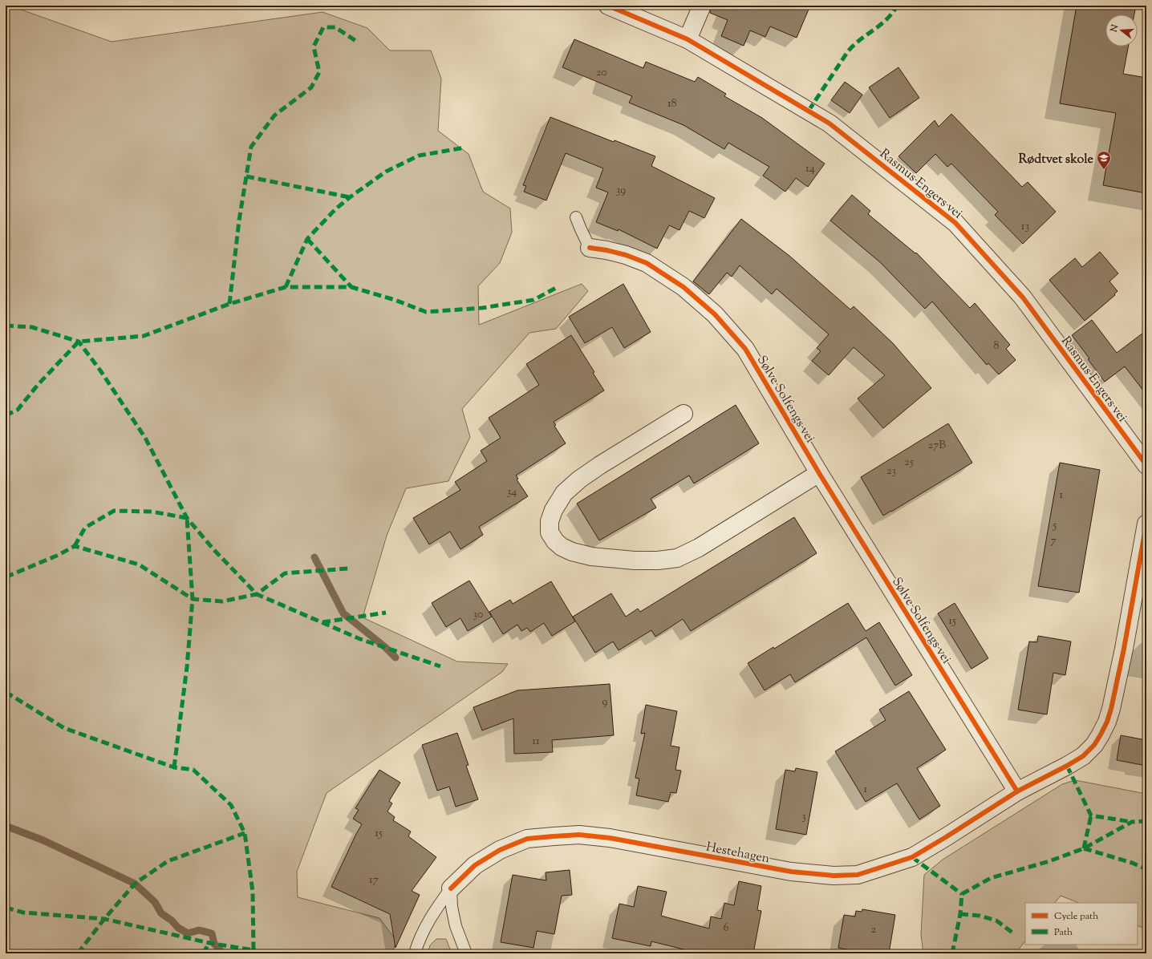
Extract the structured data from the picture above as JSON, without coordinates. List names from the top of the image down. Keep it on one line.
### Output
{"streets":{"street":["Rasmus Engers vei","Sølve Solfengs vei","Hestehagen"]},"crossings":[["Sølve Solfengs vei","Hestehagen"]],"places":{"school or university":["Rødtvet skole"]},"house_numbers":["20","18","14","39","13","8","27B","25","23","34","1","5","7","30","15","9","11","1","3","15","17","6","2"],"legend":["Cycle path","Path"],"north":"left"}
